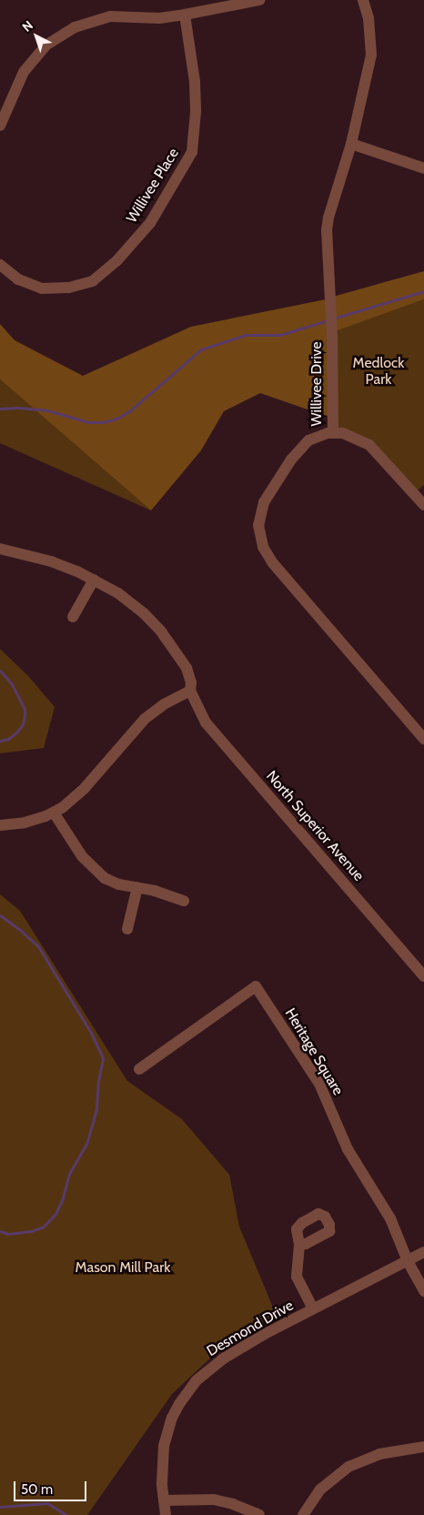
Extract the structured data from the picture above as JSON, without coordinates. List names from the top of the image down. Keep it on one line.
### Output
{"streets":{"street":["Willivee Place","Willivee Drive","North Superior Avenue","Heritage Square","Desmond Drive"]},"crossings":[["Heritage Square","Desmond Drive"]],"parks":["Medlock Park","Mason Mill Park"],"scale_bar":"50 m","north":"top left"}
